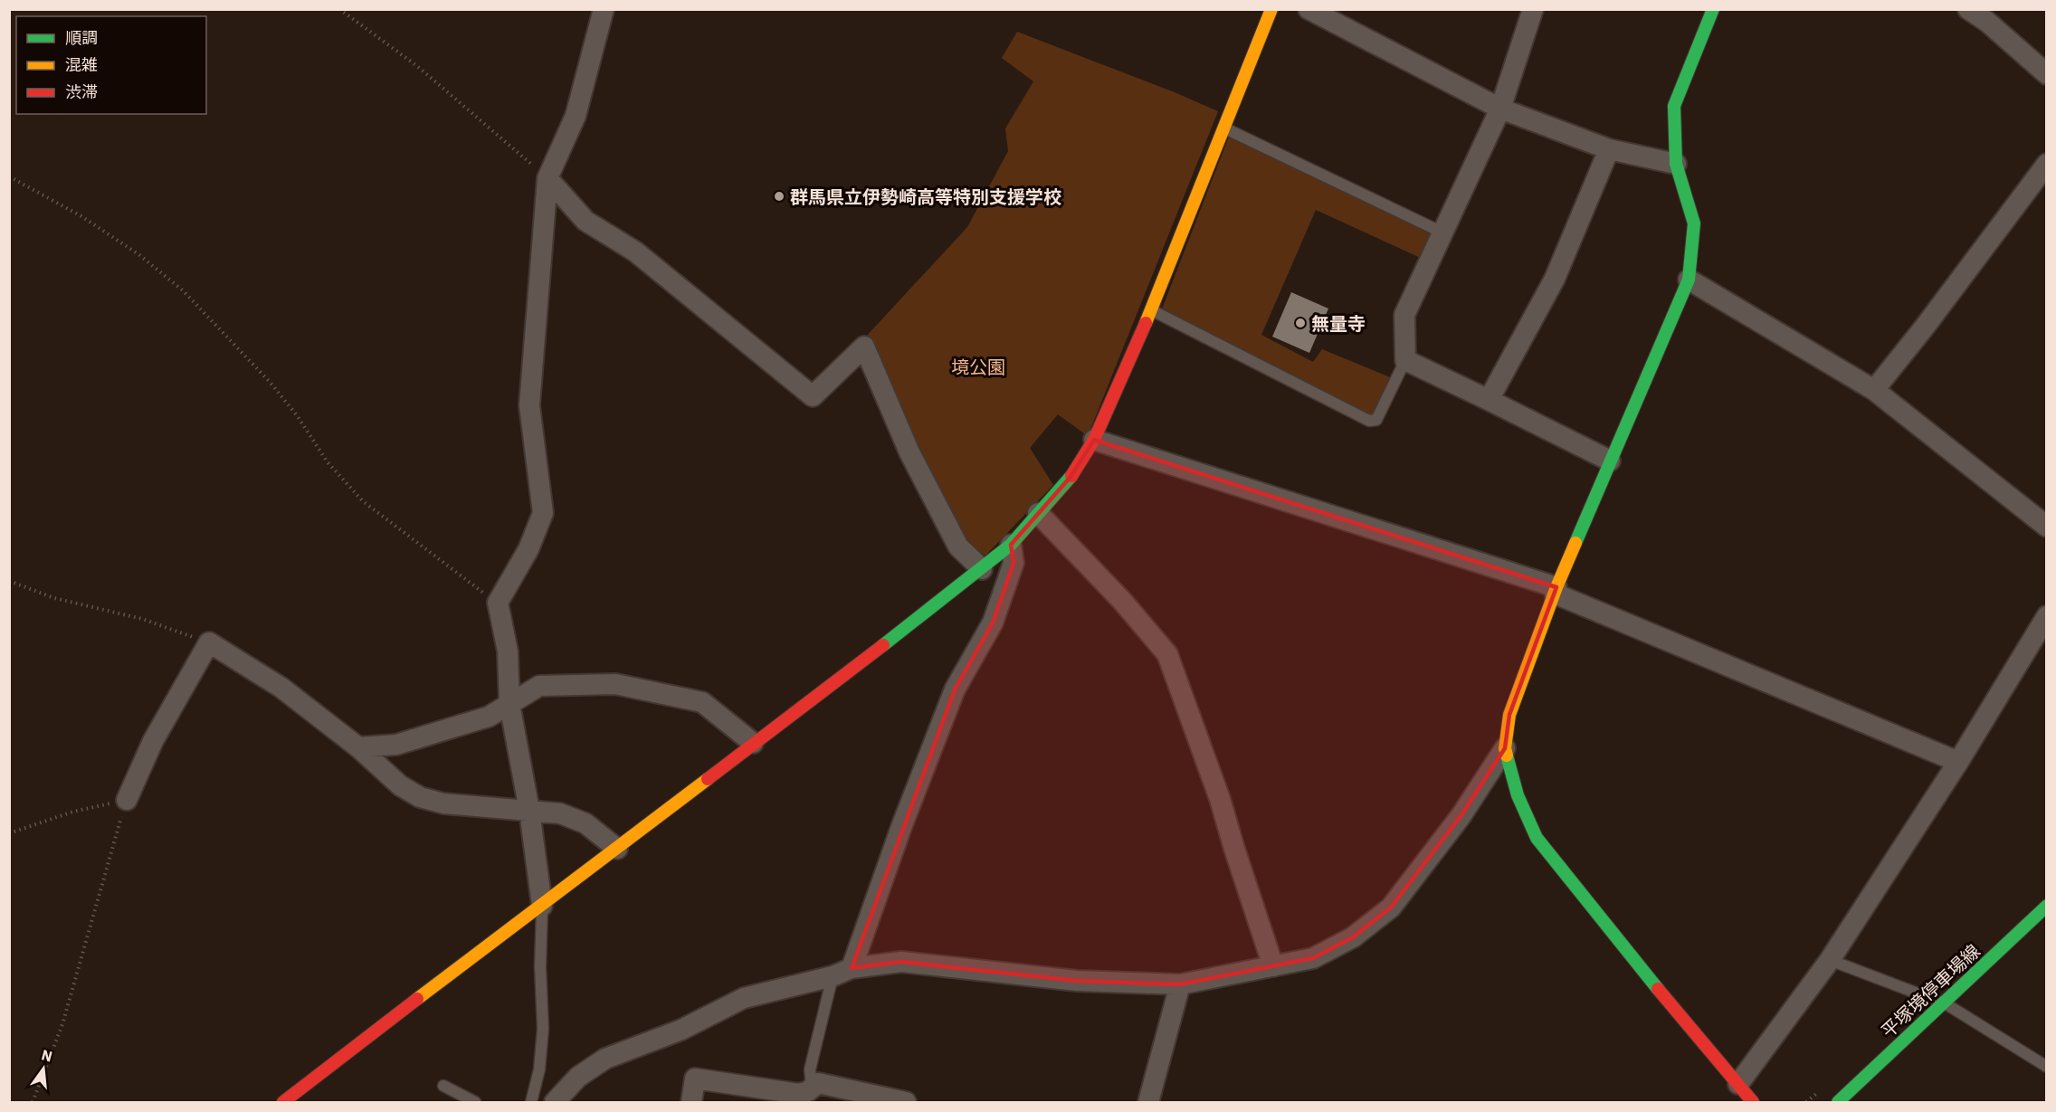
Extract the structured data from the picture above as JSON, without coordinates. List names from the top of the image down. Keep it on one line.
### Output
{"streets":{"street":["平塚境停車場線"]},"parks":["境公園"],"places":["群馬県立伊勢崎高等特別支援学校","無量寺"],"legend":["順調","混雑","渋滞"],"north":"top"}
